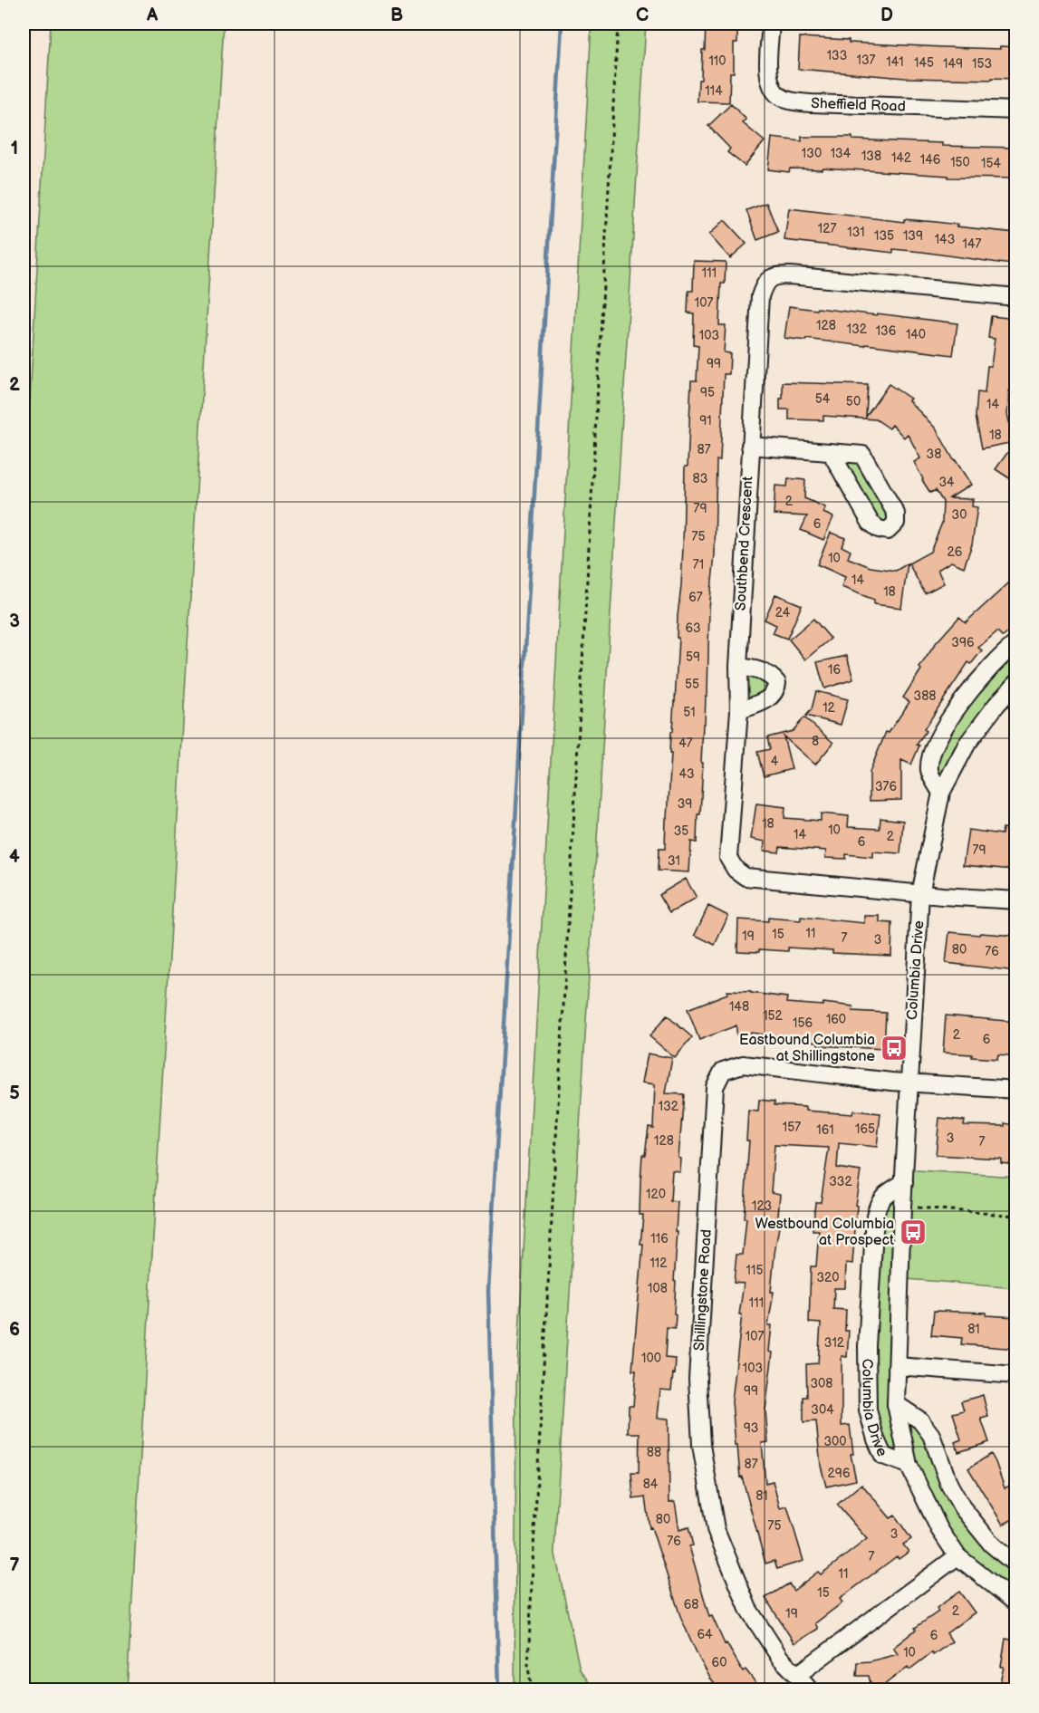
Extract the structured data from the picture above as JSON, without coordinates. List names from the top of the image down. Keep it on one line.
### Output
{"streets":{"street":["Sheffield Road","Southbend Crescent","Columbia Drive","Shillingstone Road"]},"crossings":[["Southbend Crescent","Columbia Drive"],["Columbia Drive","Shillingstone Road"]],"places":{"bus stop":["Eastbound Columbia at Shillingstone","Westbound Columbia at Prospect"]},"house_numbers":["133","137","110","141","145","149","153","114","130","134","138","142","146","150","154","127","131","135","139","143","147","111","107","128","132","136","140","103","99","95","54","50","14","91","18","87","38","83","34","2","79","30","6","75","26","10","71","14","18","67","24","63","396","59","16","55","388","12","51","8","47","4","43","376","39","18","10","35","14","2","6","79","31","11","15","19","7","3","80","76","148","152","160","156","2","6","132","157","165","161","3","128","7","332","120","123","116","112","115","320","108","111","81","107","312","100","103","308","99","304","93","300","88","87","296","84","81","80","75","3","76","7","11","15","68","2","19","64","6","10","60"],"grid":{"columns":["A","B","C","D"],"rows":["1","2","3","4","5","6","7"]}}
